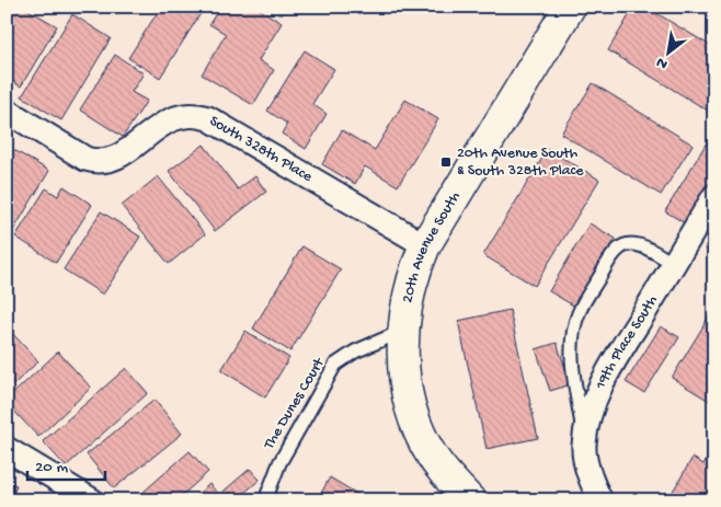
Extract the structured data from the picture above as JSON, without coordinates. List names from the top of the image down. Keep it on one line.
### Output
{"streets":{"street":["South 328th Place","20th Avenue South","19th Place South"],"lane":["The Dunes Court"]},"crossings":[["South 328th Place","20th Avenue South"],["20th Avenue South","The Dunes Court"]],"places":{"transit":["20th Avenue South & South 328th Place"]},"scale_bar":"20 m","north":"bottom left"}
